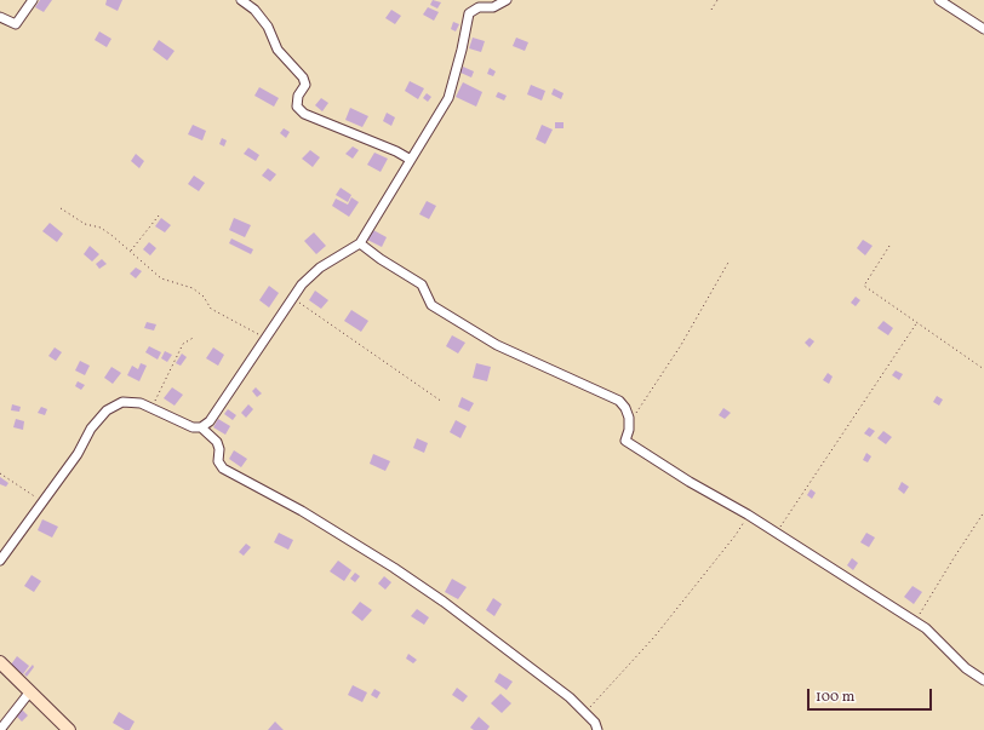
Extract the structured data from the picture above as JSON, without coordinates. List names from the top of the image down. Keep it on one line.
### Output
{"scale_bar":"100 m"}
